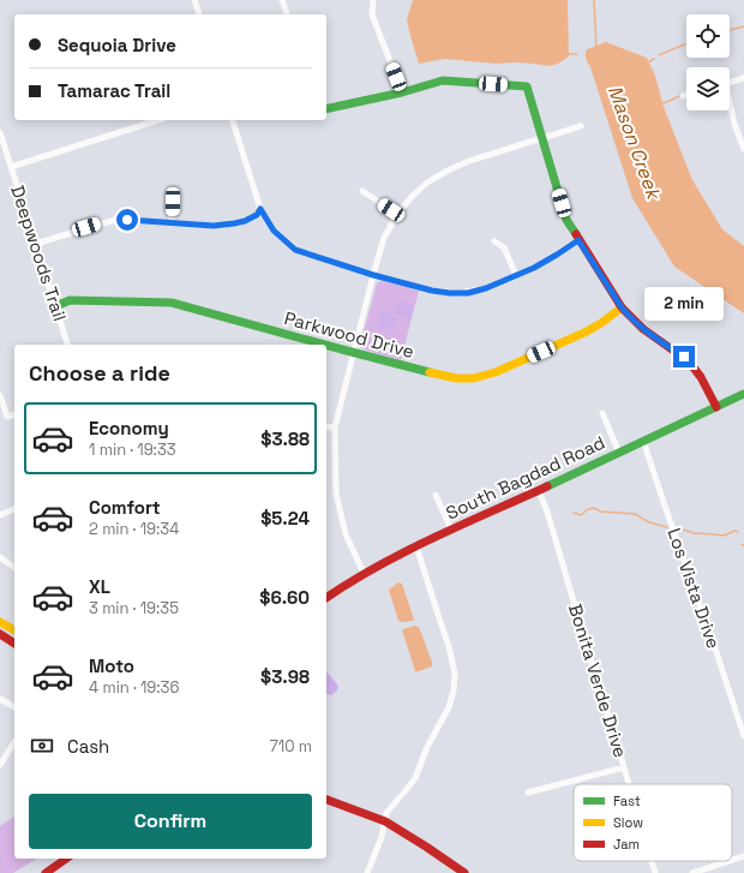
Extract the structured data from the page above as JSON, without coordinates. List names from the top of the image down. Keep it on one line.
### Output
{"streets":{"street":["Deepwoods Trail","Parkwood Drive","South Bagdad Road","Los Vista Drive","Bonita Verde Drive"]},"crossings":[["Deepwoods Trail","Parkwood Drive"],["South Bagdad Road","Los Vista Drive"],["South Bagdad Road","Bonita Verde Drive"]],"water":["Mason Creek"],"legend":["Fast","Slow","Jam"],"page":{"banner":["Sequoia Drive","Tamarac Trail"],"bubble":"2 min","heading":"Choose a ride","list":[{"name":"Economy","note":"1 min · 19:33","value":"$3.88"},{"name":"Comfort","note":"2 min · 19:34","value":"$5.24"},{"name":"XL","note":"3 min · 19:35","value":"$6.60"},{"name":"Moto","note":"4 min · 19:36","value":"$3.98"}],"pay":["Cash","710 m"],"buttons":"Confirm"}}
